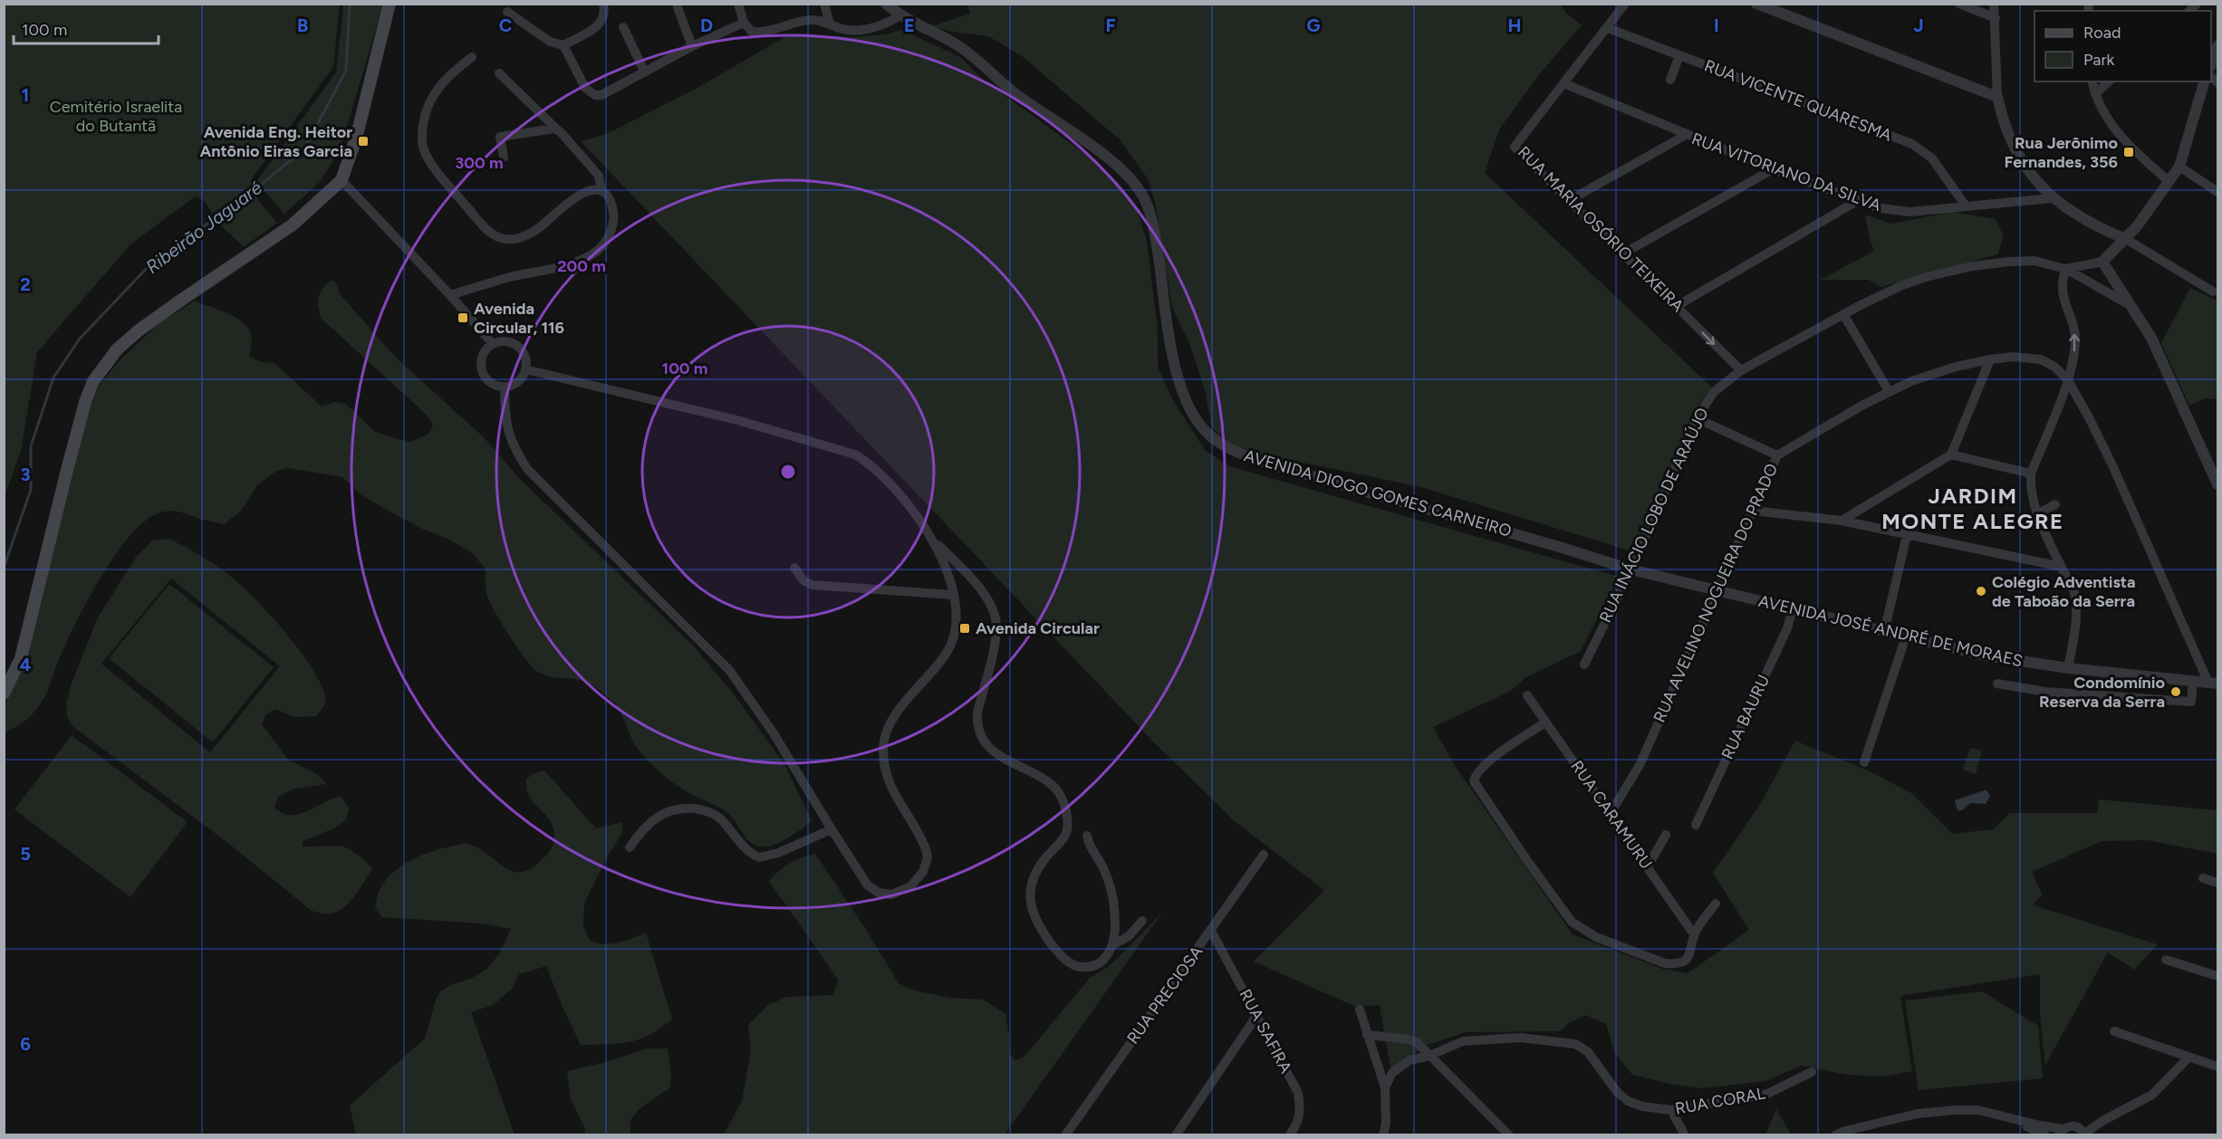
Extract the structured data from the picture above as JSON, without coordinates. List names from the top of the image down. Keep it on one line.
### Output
{"streets":{"street":["RUA VICENTE QUARESMA","RUA VITORIANO DA SILVA","RUA MARIA OSÓRIO TEIXEIRA","AVENIDA DIOGO GOMES CARNEIRO","RUA INÁCIO LOBO DE ARAÚJO","RUA AVELINO NOGUEIRA DO PRADO","AVENIDA JOSÉ ANDRÉ DE MORAES","RUA BAURU","RUA CARAMURU","RUA PRECIOSA","RUA SAFIRA","RUA CORAL"]},"crossings":[["RUA VICENTE QUARESMA","RUA VITORIANO DA SILVA"],["RUA VICENTE QUARESMA","RUA MARIA OSÓRIO TEIXEIRA"],["RUA VITORIANO DA SILVA","RUA MARIA OSÓRIO TEIXEIRA"],["RUA MARIA OSÓRIO TEIXEIRA","RUA INÁCIO LOBO DE ARAÚJO"],["AVENIDA DIOGO GOMES CARNEIRO","RUA INÁCIO LOBO DE ARAÚJO"],["AVENIDA DIOGO GOMES CARNEIRO","AVENIDA JOSÉ ANDRÉ DE MORAES"],["RUA INÁCIO LOBO DE ARAÚJO","AVENIDA JOSÉ ANDRÉ DE MORAES"],["RUA AVELINO NOGUEIRA DO PRADO","AVENIDA JOSÉ ANDRÉ DE MORAES"],["RUA AVELINO NOGUEIRA DO PRADO","RUA CARAMURU"],["AVENIDA JOSÉ ANDRÉ DE MORAES","RUA BAURU"],["RUA PRECIOSA","RUA SAFIRA"]],"districts":["JARDIM MONTE ALEGRE"],"water":["Ribeirão Jaguaré"],"parks":["Cemitério Israelita do Butantã"],"places":{"transit":["Avenida Eng. Heitor Antônio Eiras Garcia","Rua Jerônimo Fernandes, 356","Avenida Circular, 116","Avenida Circular"],"other":["Colégio Adventista de Taboão da Serra","Condomínio Reserva da Serra"]},"legend":["Road","Park"],"scale_bar":"100 m","grid":{"columns":["B","C","D","E","F","G","H","I","J"],"rows":["1","2","3","4","5","6"]},"rings":["300 m","200 m","100 m"]}
